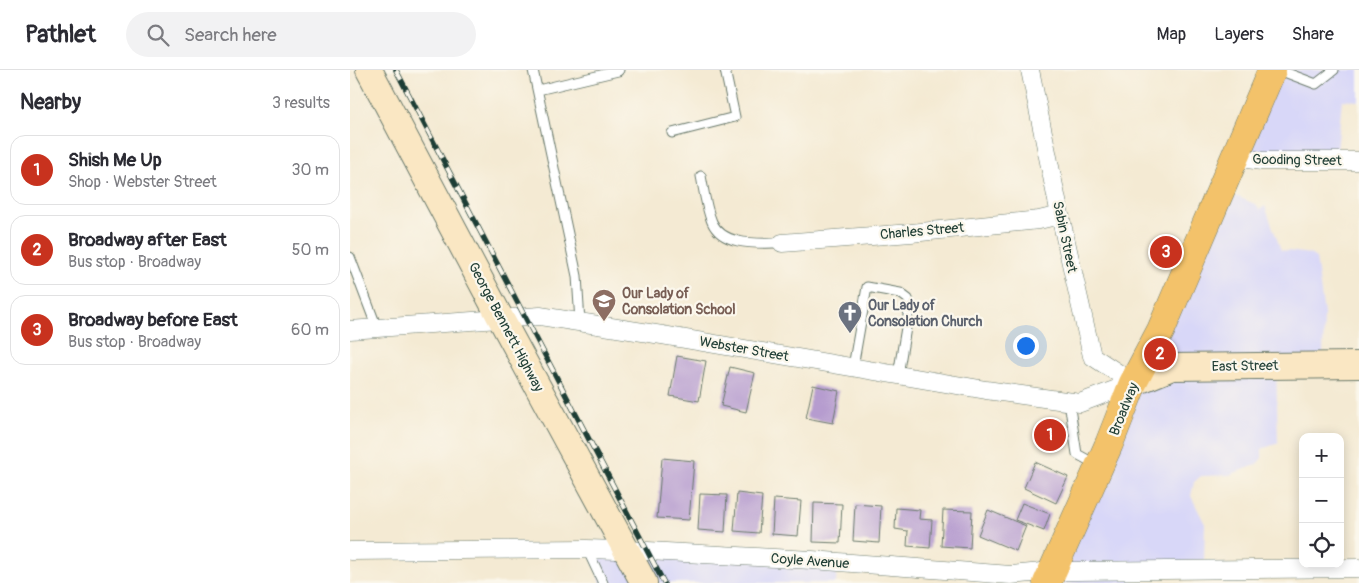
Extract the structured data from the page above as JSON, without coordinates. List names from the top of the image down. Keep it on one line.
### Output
{"streets":{"main road":["George Bennett Highway","East Street","Broadway"],"street":["Gooding Street","Charles Street","Sabin Street","Webster Street","Coyle Avenue"]},"crossings":[["Gooding Street","Broadway"],["Charles Street","Sabin Street"],["Sabin Street","Webster Street"],["Sabin Street","East Street"],["Sabin Street","Broadway"],["George Bennett Highway","Webster Street"],["George Bennett Highway","Coyle Avenue"],["Webster Street","East Street"],["Webster Street","Broadway"],["East Street","Broadway"],["Broadway","Coyle Avenue"]],"places":{"school or university":["Our Lady of Consolation School"],"church":["Our Lady of Consolation Church"]},"page":{"header":"Pathlet","search":"Search here","nav":["Map","Layers","Share"],"heading":["Nearby","3 results"],"list":[{"mark":"1","name":"Shish Me Up","note":"Shop · Webster Street","value":"30 m"},{"mark":"2","name":"Broadway after East","note":"Bus stop · Broadway","value":"50 m"},{"mark":"3","name":"Broadway before East","note":"Bus stop · Broadway","value":"60 m"}],"pins":["3","2","1"],"map_buttons":["+","−"]}}
